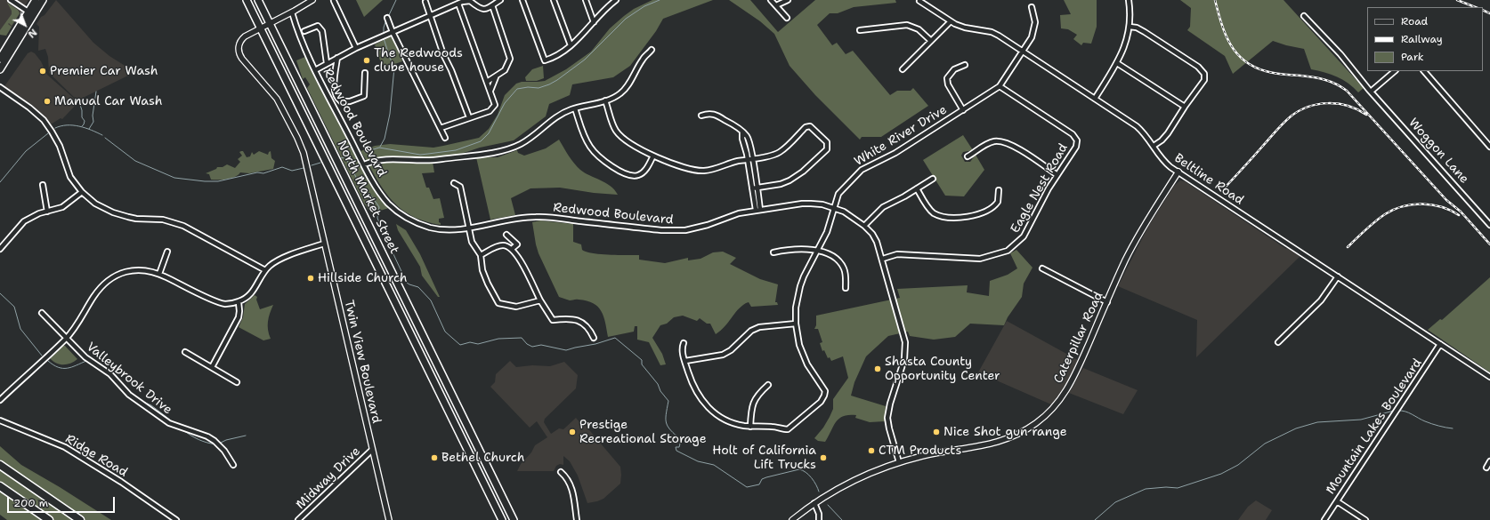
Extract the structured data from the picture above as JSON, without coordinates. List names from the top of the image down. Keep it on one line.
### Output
{"streets":{"main road":["North Market Street"],"street":["Redwood Boulevard","White River Drive","Woggon Lane","Beltline Road","Eagle Nest Road","Caterpillar Road","Twin View Boulevard","Valleybrook Drive","Mountain Lakes Boulevard","Ridge Road","Midway Drive"]},"crossings":[["Redwood Boulevard","White River Drive"],["Redwood Boulevard","Eagle Nest Road"],["Redwood Boulevard","Caterpillar Road"],["White River Drive","Beltline Road"],["White River Drive","Eagle Nest Road"],["Beltline Road","Caterpillar Road"],["Beltline Road","Mountain Lakes Boulevard"],["North Market Street","Twin View Boulevard"],["Twin View Boulevard","Midway Drive"]],"places":["The Redwoods clube house","Premier Car Wash","Manual Car Wash","Hillside Church","Shasta County Opportunity Center","Prestige Recreational Storage","Nice Shot gun range","CTM Products","Bethel Church","Holt of California Lift Trucks"],"legend":["Road","Railway","Park"],"scale_bar":"200 m","north":"bottom right"}
